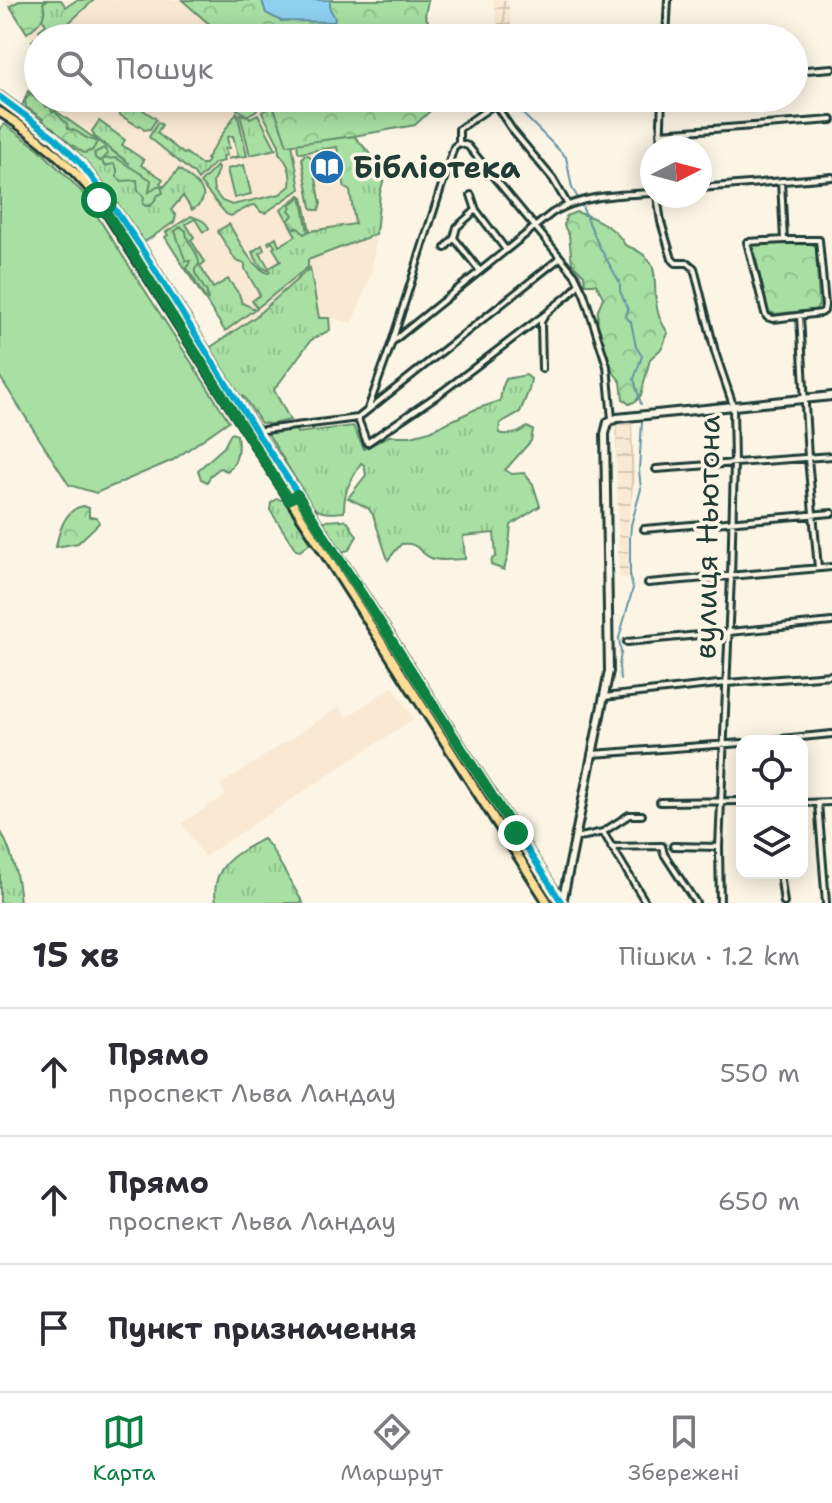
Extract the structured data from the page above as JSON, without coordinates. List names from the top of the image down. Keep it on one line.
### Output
{"streets":{"street":["вулиця Ньютона"]},"places":{"library":["Бібліотека"]},"north":"right","page":{"search":"Пошук","heading":["15 хв","Пішки · 1.2 km"],"list":[["Прямо","проспект Льва Ландау","550 m"],["Прямо","проспект Льва Ландау","650 m"],"Пункт призначення"],"nav":["Карта","Маршрут","Збережені"]}}
